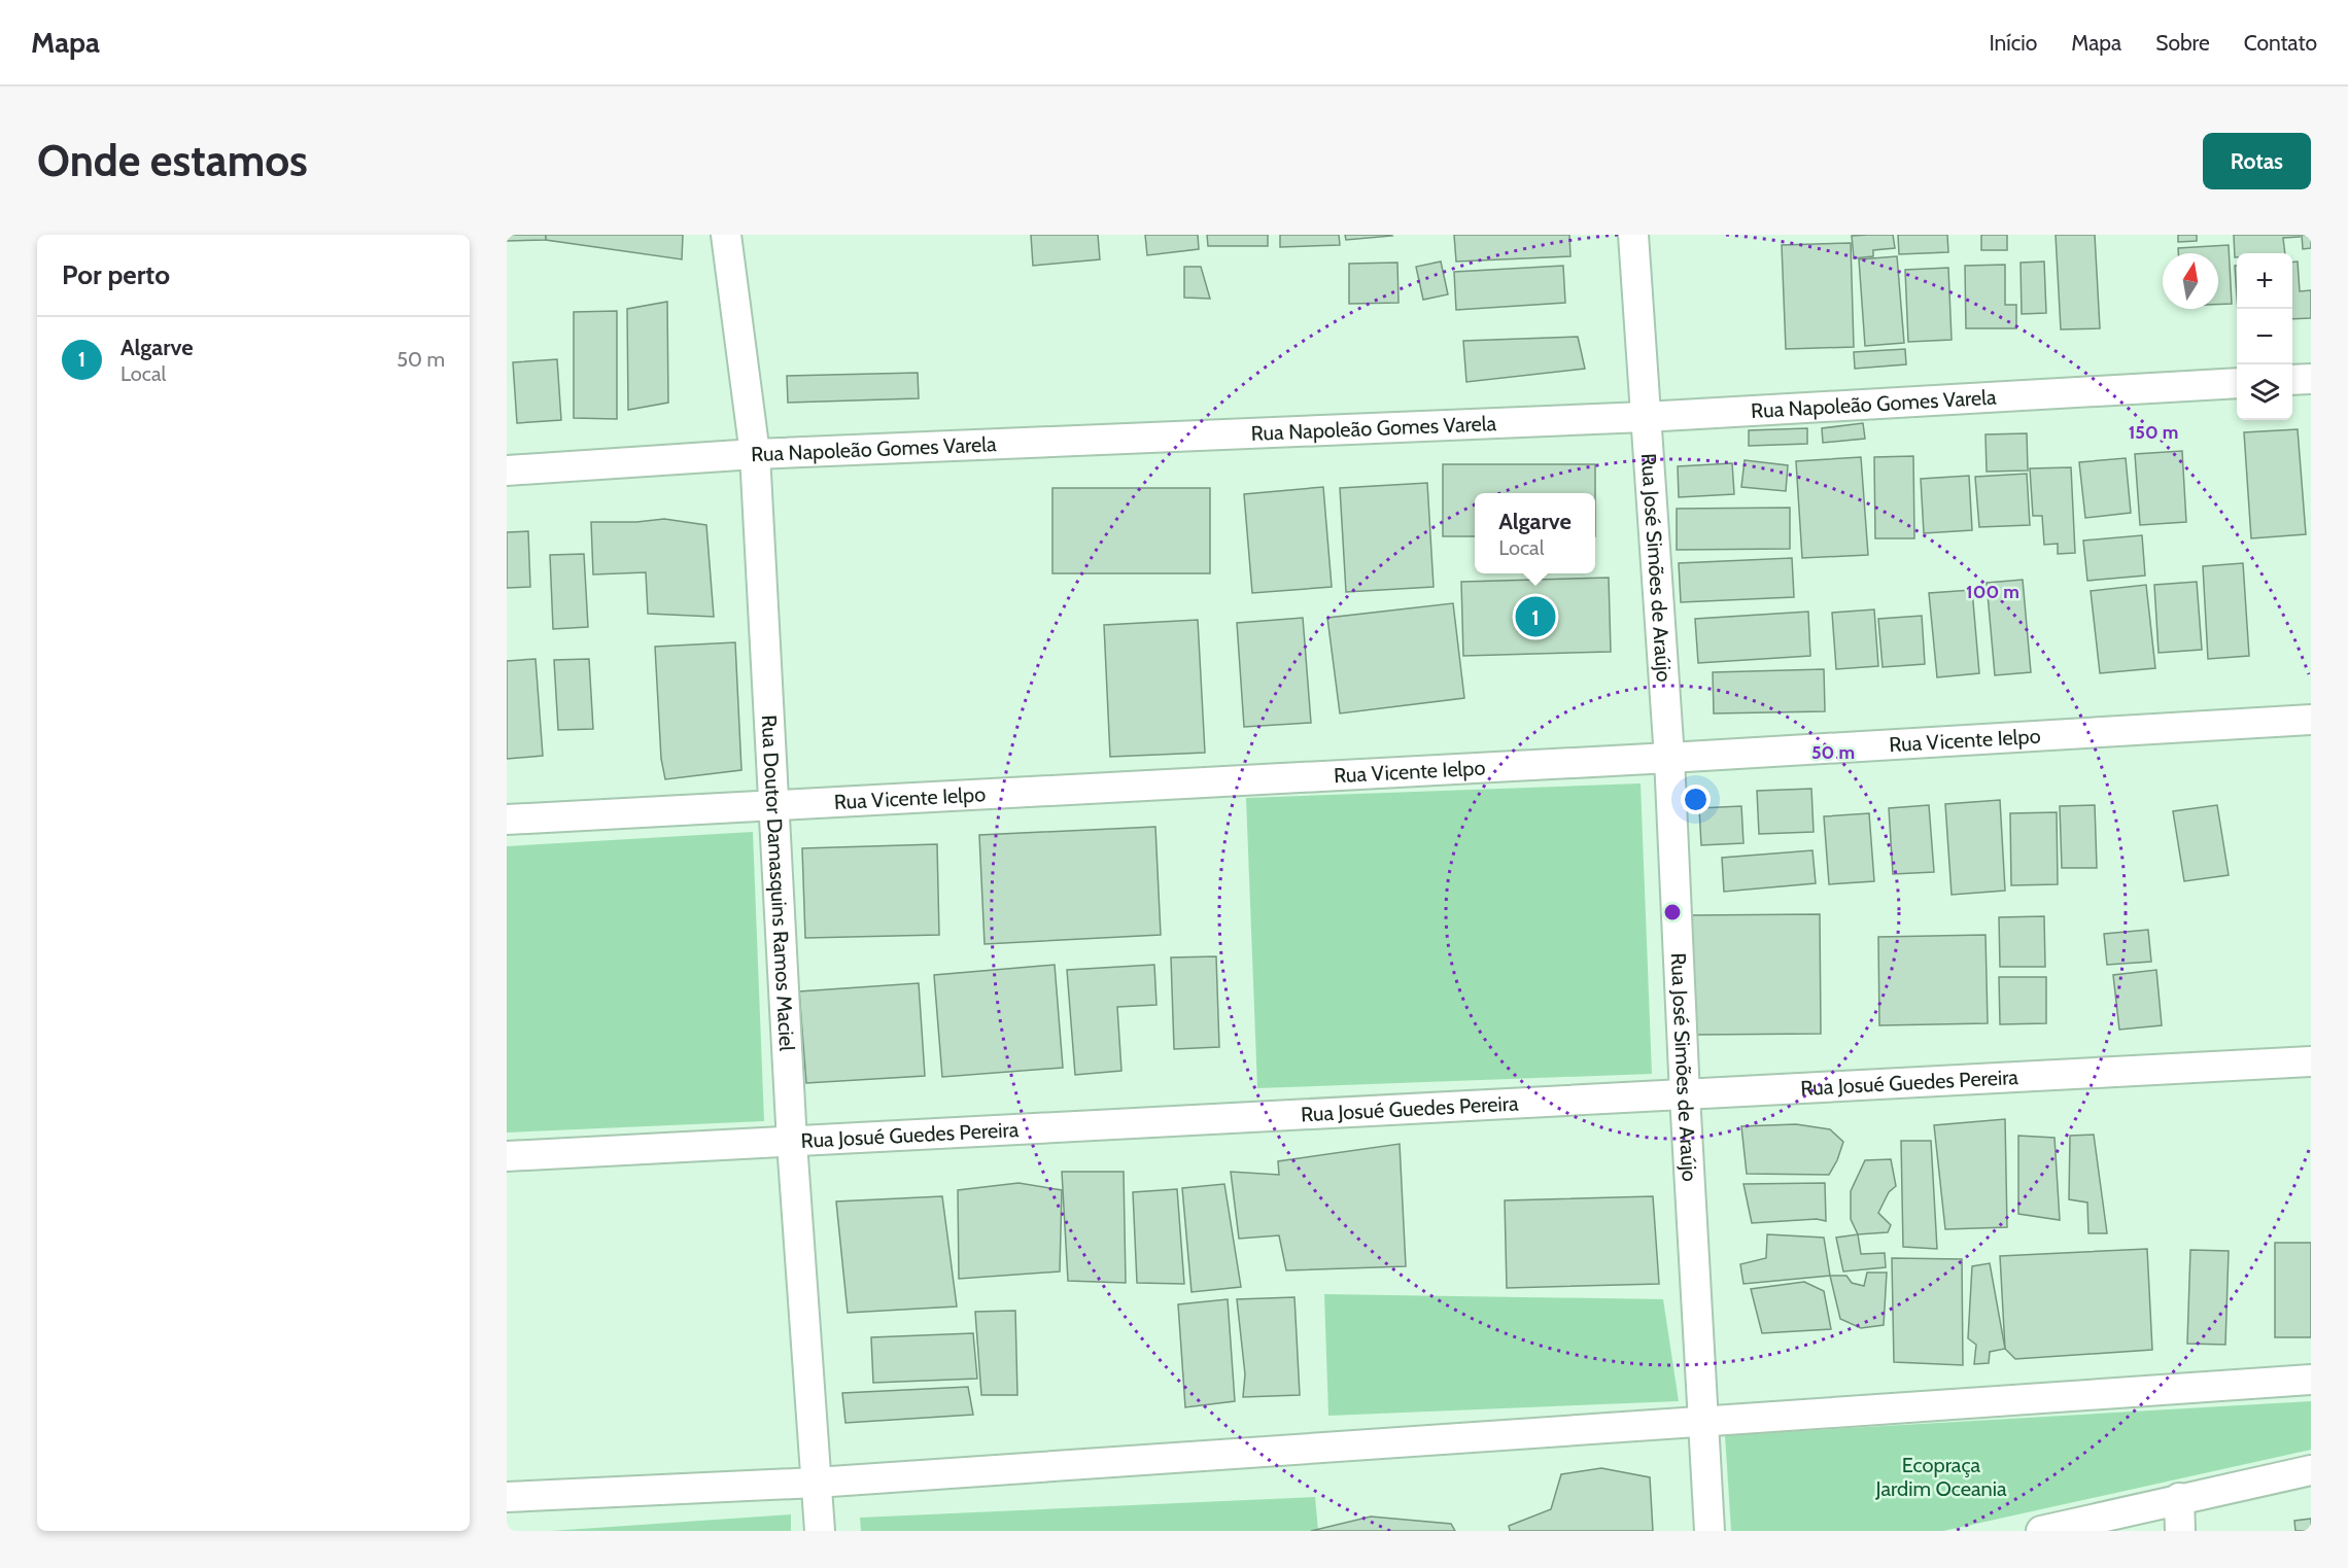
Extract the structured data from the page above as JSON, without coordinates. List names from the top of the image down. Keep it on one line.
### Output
{"streets":{"street":["Rua Napoleão Gomes Varela","Rua José Simões de Araújo","Rua Vicente Ielpo","Rua Doutor Damasquins Ramos Maciel","Rua Josué Guedes Pereira"]},"crossings":[["Rua Napoleão Gomes Varela","Rua José Simões de Araújo"],["Rua Napoleão Gomes Varela","Rua Doutor Damasquins Ramos Maciel"],["Rua José Simões de Araújo","Rua Vicente Ielpo"],["Rua José Simões de Araújo","Rua Josué Guedes Pereira"],["Rua Vicente Ielpo","Rua Doutor Damasquins Ramos Maciel"],["Rua Doutor Damasquins Ramos Maciel","Rua Josué Guedes Pereira"]],"parks":["Ecopraça Jardim Oceania"],"north":"top","page":{"header":"Mapa","nav":["Início","Mapa","Sobre","Contato"],"buttons":"Rotas","title":"Onde estamos","heading":"Por perto","map_buttons":["+","−"],"list":[{"mark":"1","name":"Algarve","note":"Local","value":"50 m"}],"popup":["Algarve","Local"],"pins":"1"},"rings":["150 m","100 m","50 m"]}
